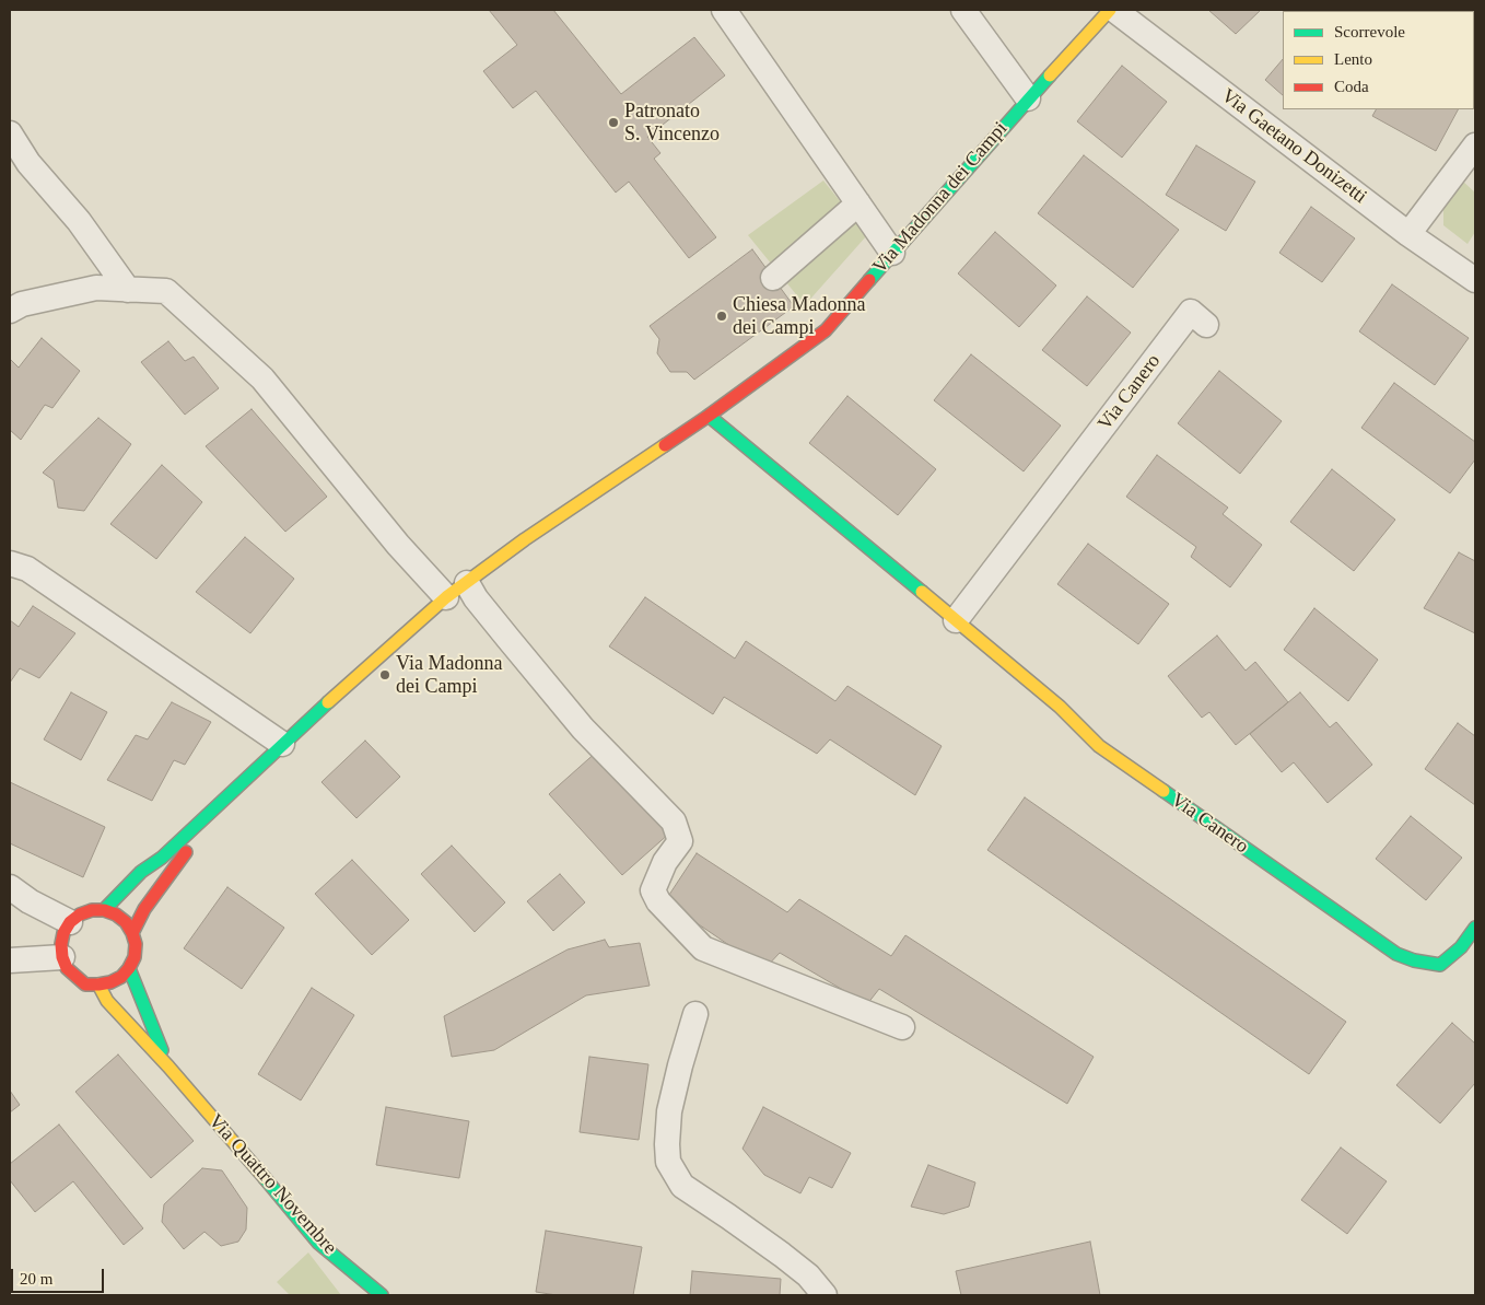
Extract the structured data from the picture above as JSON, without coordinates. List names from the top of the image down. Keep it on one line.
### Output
{"streets":{"street":["Via Gaetano Donizetti","Via Madonna dei Campi","Via Canero","Via Quattro Novembre"]},"crossings":[["Via Madonna dei Campi","Via Canero"],["Via Madonna dei Campi","Via Quattro Novembre"]],"places":["Patronato S. Vincenzo","Chiesa Madonna dei Campi","Via Madonna dei Campi"],"legend":["Scorrevole","Lento","Coda"],"scale_bar":"20 m"}
